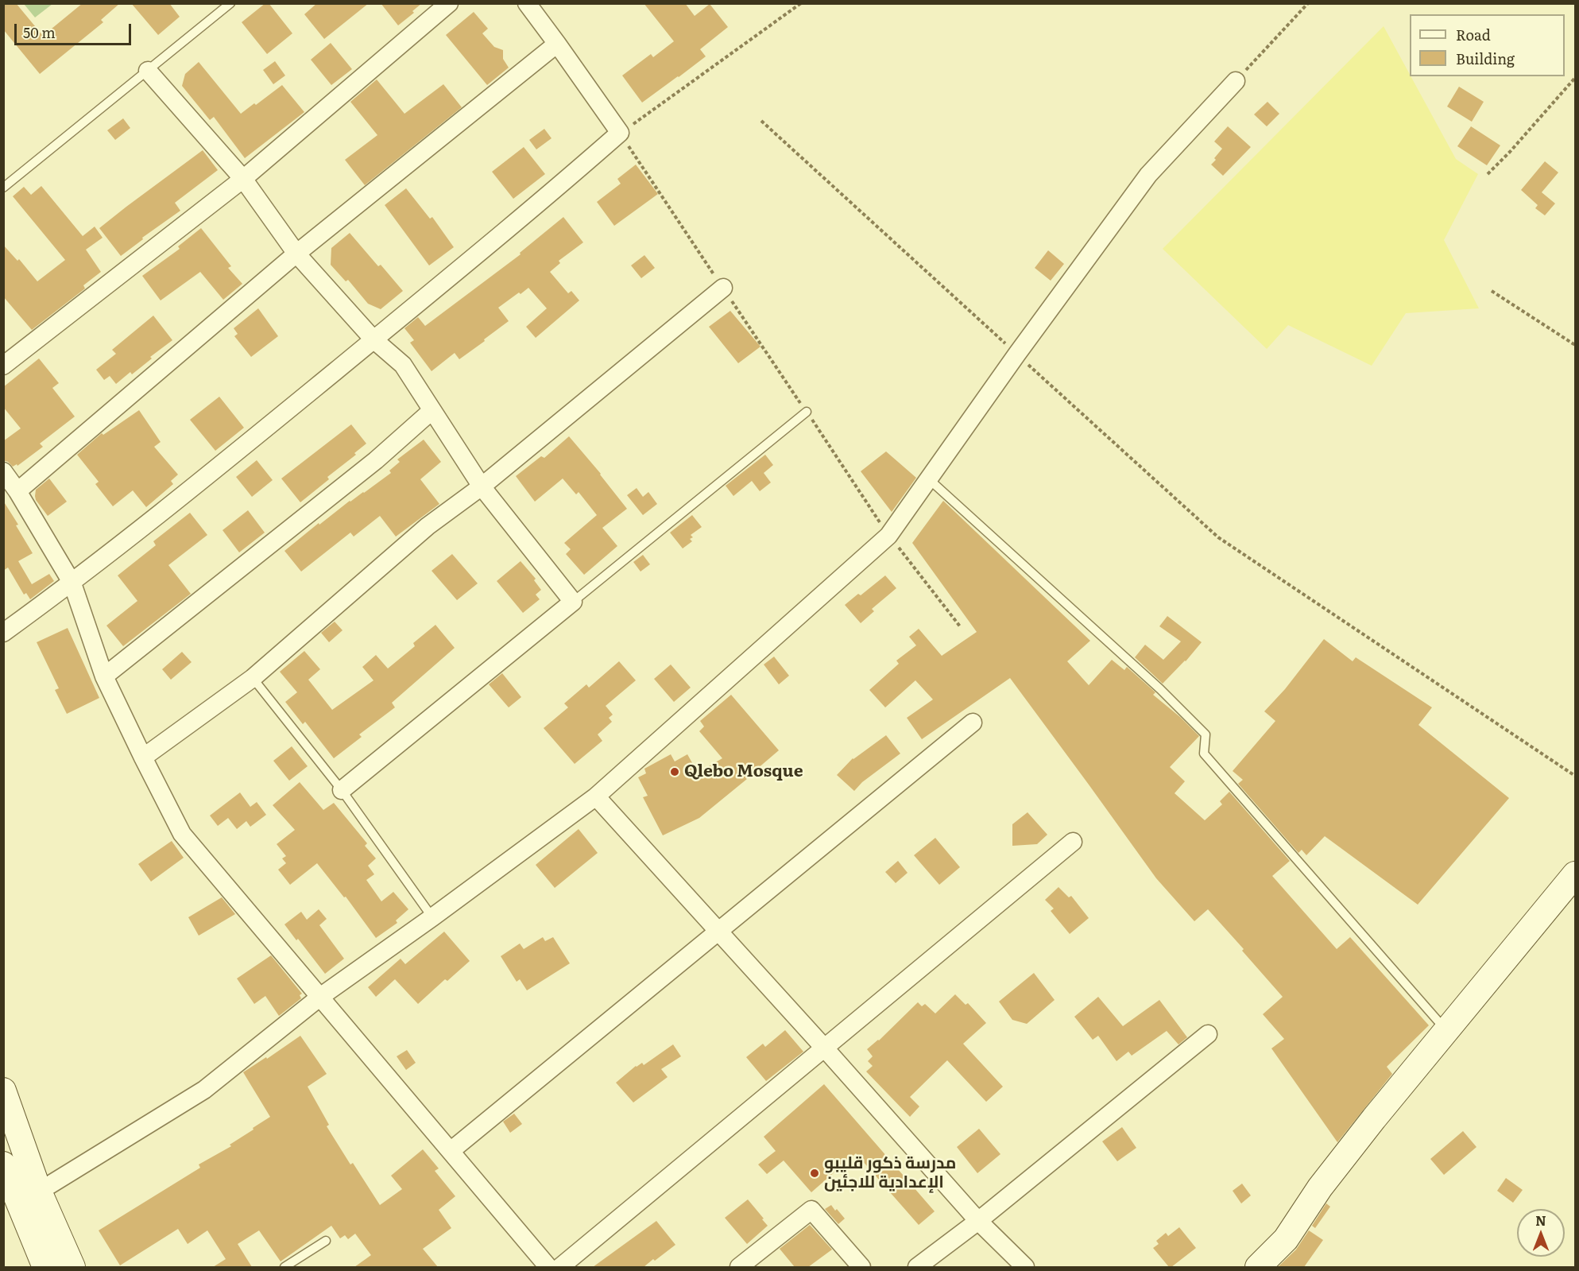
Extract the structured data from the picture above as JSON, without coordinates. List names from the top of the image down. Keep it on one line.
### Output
{"places":["Qlebo Mosque","مدرسة ذكور قليبو الإعدادية للاجئين"],"legend":["Road","Building"],"scale_bar":"50 m","north":"top"}
